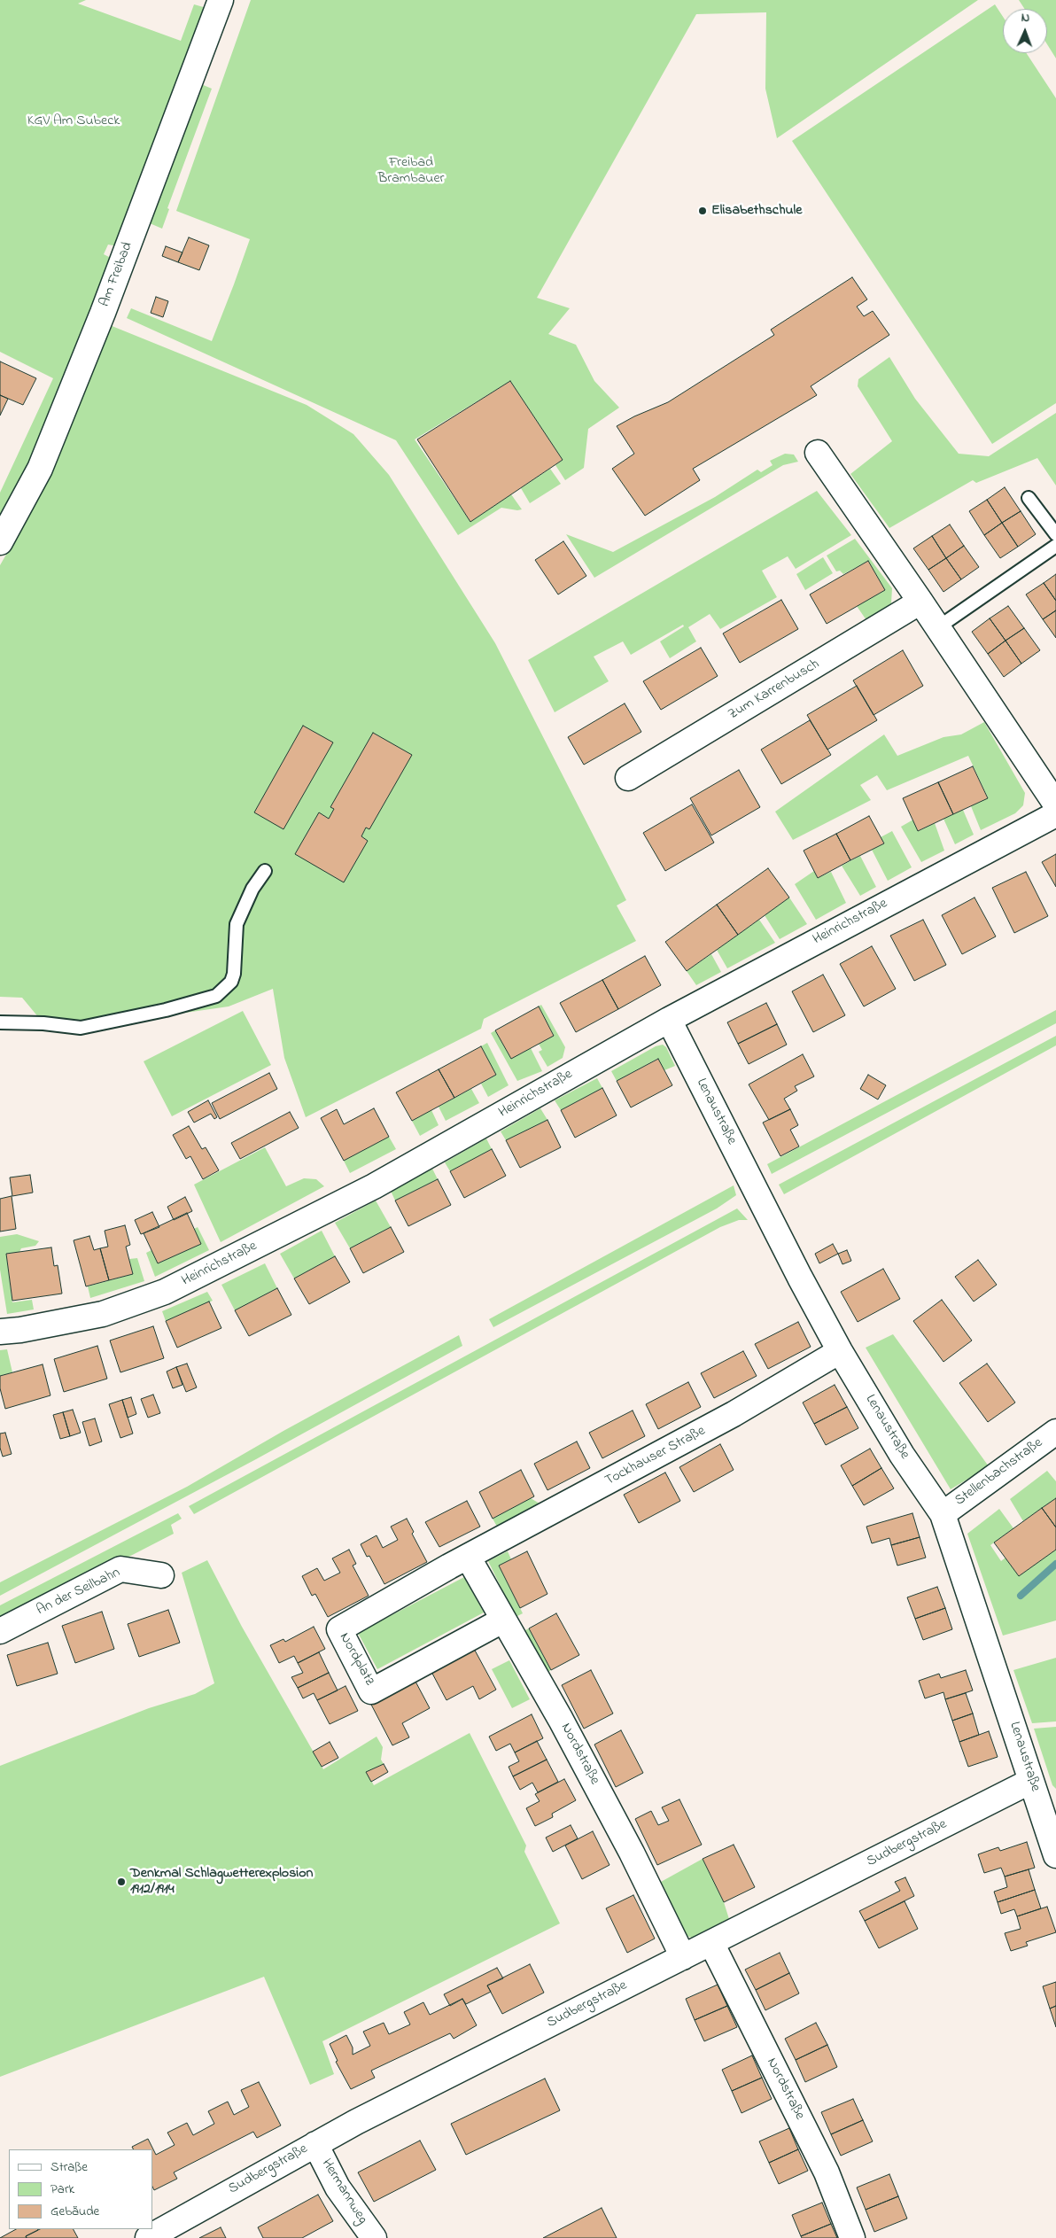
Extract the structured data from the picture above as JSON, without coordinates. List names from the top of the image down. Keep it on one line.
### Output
{"streets":{"street":["Am Freibad","Zum Karrenbusch","Heinrichstraße","Lenaustraße","Tockhauser Straße","Stellenbachstraße","An der Seilbahn","Nordplatz","Nordstraße","Sudbergstraße","Hermannweg"]},"crossings":[["Heinrichstraße","Lenaustraße"],["Lenaustraße","Tockhauser Straße"],["Lenaustraße","Stellenbachstraße"],["Lenaustraße","Sudbergstraße"],["Tockhauser Straße","Nordplatz"],["Tockhauser Straße","Nordstraße"],["Nordplatz","Nordstraße"],["Nordstraße","Sudbergstraße"],["Sudbergstraße","Hermannweg"]],"parks":["KGV Am Subeck","Freibad Brambauer"],"places":["Elisabethschule","Denkmal Schlagwetterexplosion 1912/1914"],"legend":["Straße","Park","Gebäude"],"north":"top"}
